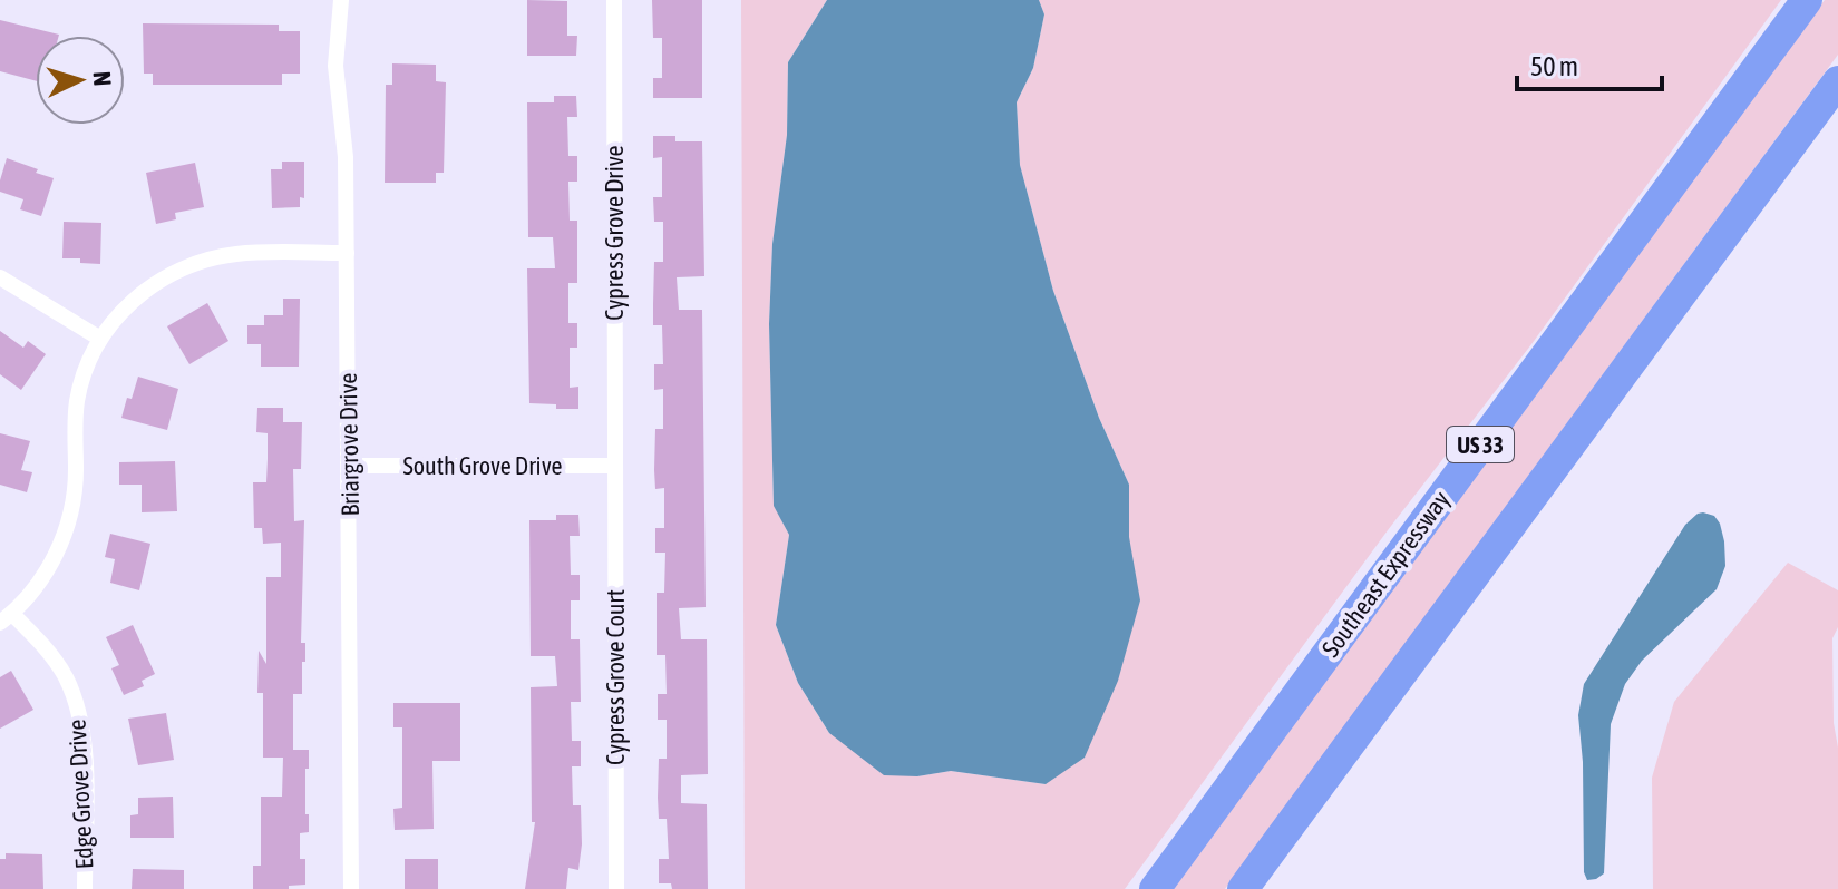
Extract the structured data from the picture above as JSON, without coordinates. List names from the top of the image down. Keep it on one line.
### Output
{"streets":{"highway":["US 33","Southeast Expressway"],"street":["Cypress Grove Drive","Briargrove Drive","South Grove Drive","Cypress Grove Court","Edge Grove Drive"]},"crossings":[["Cypress Grove Drive","South Grove Drive"],["Cypress Grove Drive","Cypress Grove Court"],["Briargrove Drive","South Grove Drive"],["South Grove Drive","Cypress Grove Court"]],"scale_bar":"50 m","north":"right"}
